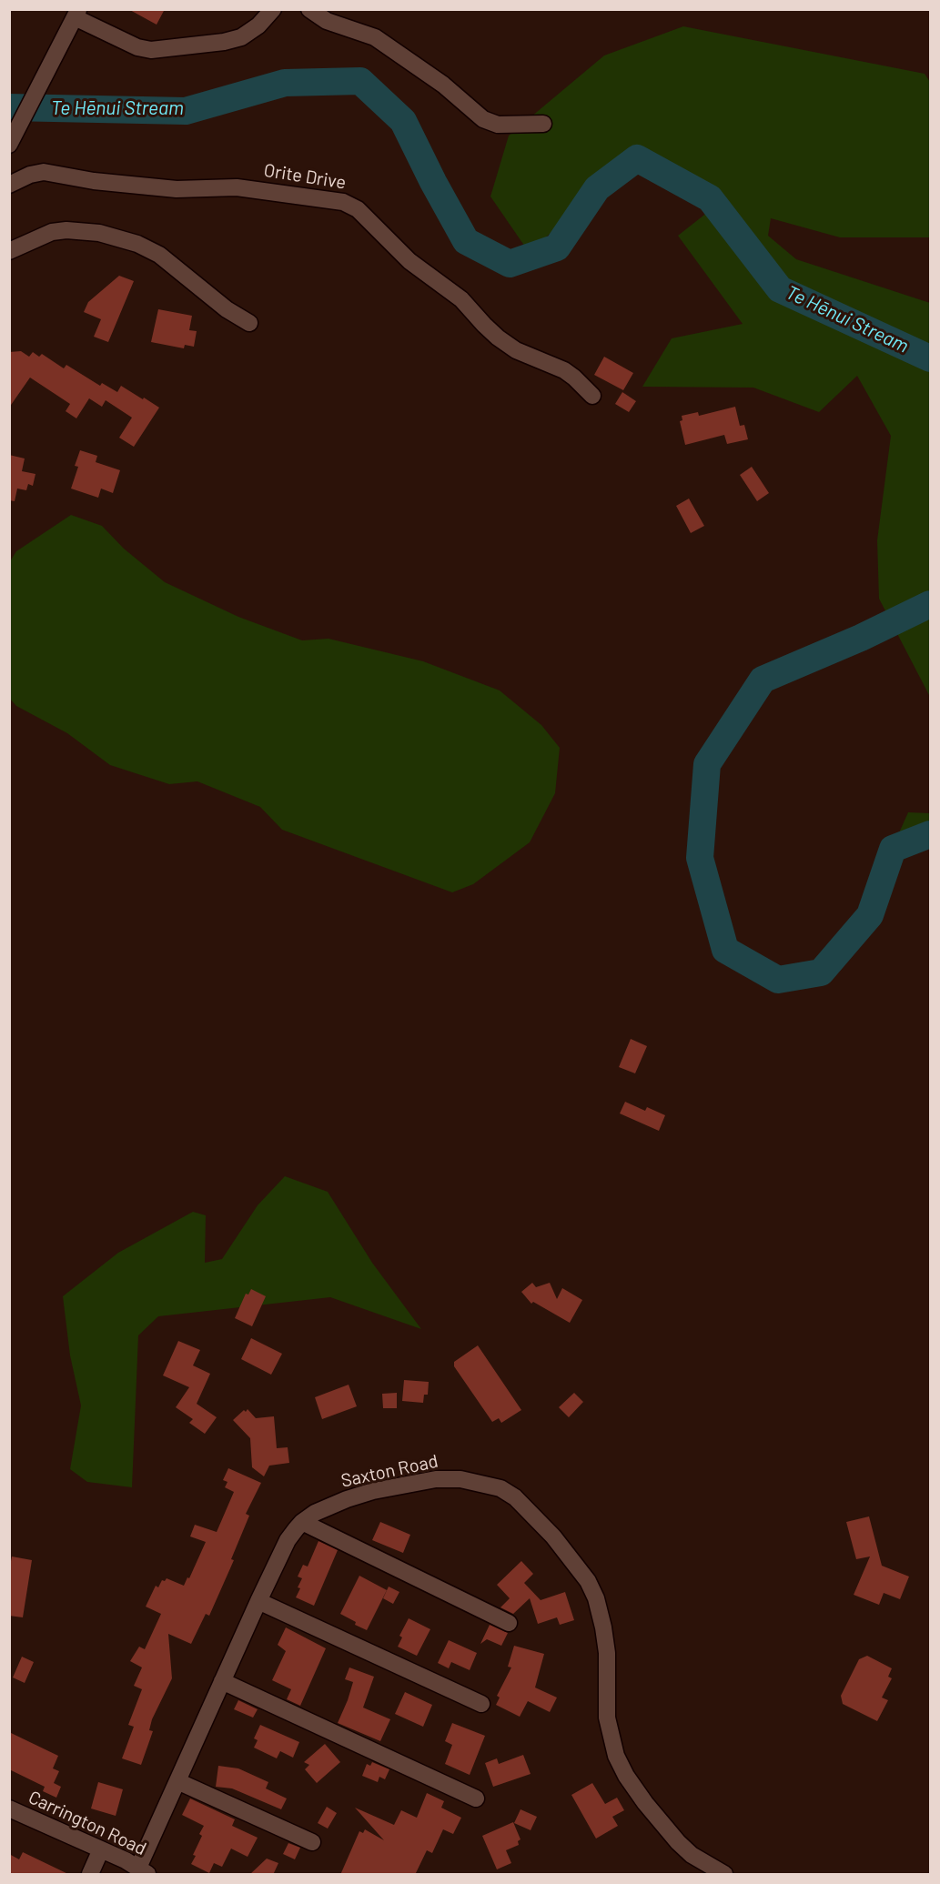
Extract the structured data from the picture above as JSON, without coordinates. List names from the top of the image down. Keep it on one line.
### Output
{"streets":{"street":["Orite Drive","Saxton Road","Carrington Road"]},"crossings":[["Saxton Road","Carrington Road"]],"water":["Te Hēnui Stream"]}
